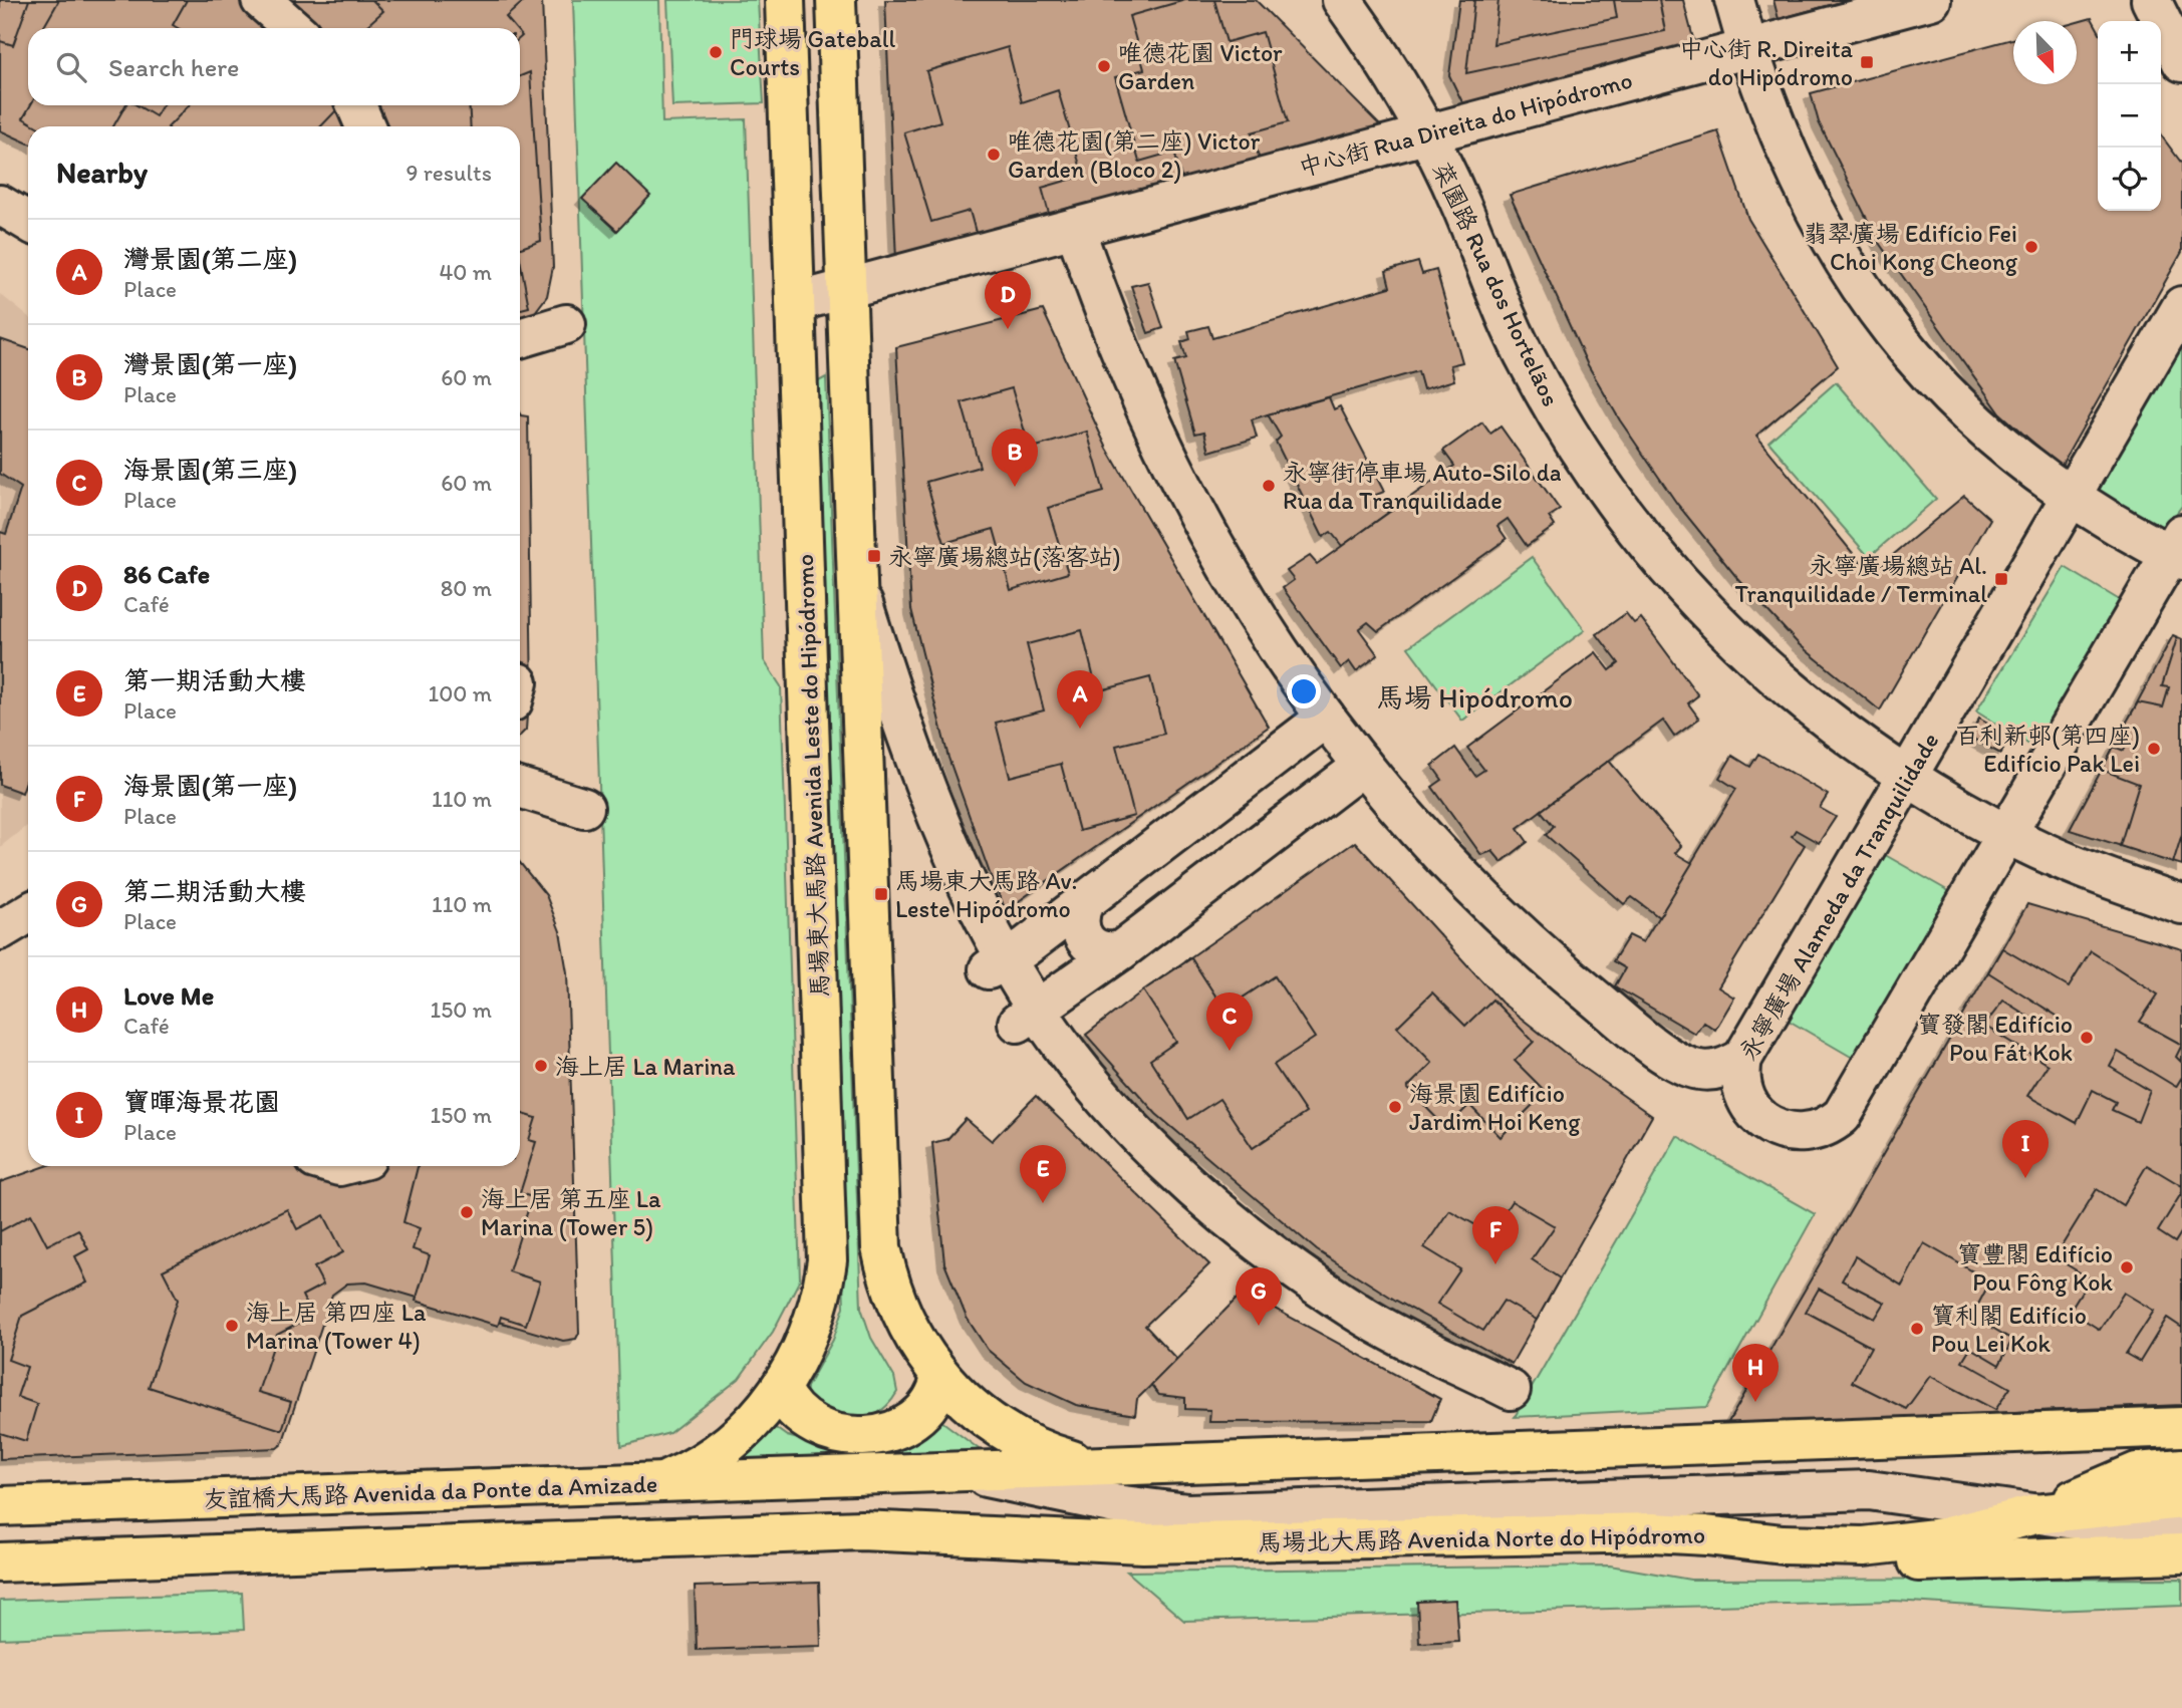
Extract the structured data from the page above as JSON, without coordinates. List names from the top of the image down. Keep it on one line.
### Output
{"streets":{"main road":["馬場東大馬路 Avenida Leste do Hipódromo","友誼橋大馬路 Avenida da Ponte da Amizade","馬場北大馬路 Avenida Norte do Hipódromo"],"street":["中心街 Rua Direita do Hipódromo","菜園路 Rua dos Hortelãos","永寧廣場 Alameda da Tranquilidade"]},"crossings":[["中心街 Rua Direita do Hipódromo","菜園路 Rua dos Hortelãos"],["中心街 Rua Direita do Hipódromo","馬場東大馬路 Avenida Leste do Hipódromo"],["菜園路 Rua dos Hortelãos","永寧廣場 Alameda da Tranquilidade"],["馬場東大馬路 Avenida Leste do Hipódromo","友誼橋大馬路 Avenida da Ponte da Amizade"]],"districts":["馬場 Hipódromo"],"places":{"other":["門球場 Gateball Courts","唯德花園 Victor Garden","唯德花園(第二座) Victor Garden (Bloco 2)","翡翠廣場 Edifício Fei Choi Kong Cheong","永寧街停車場 Auto-Silo da Rua da Tranquilidade","百利新邨(第四座) Edifício Pak Lei","寶發閣 Edifício Pou Fát Kok","海上居 La Marina","海景園 Edifício Jardim Hoi Keng","海上居 第五座 La Marina (Tower 5)","寶豐閣 Edifício Pou Fông Kok","海上居 第四座 La Marina (Tower 4)","寶利閣 Edifício Pou Lei Kok"],"transit":["中心街 R. Direita do Hipódromo","永寧廣場總站(落客站)","永寧廣場總站 Al. Tranquilidade / Terminal","馬場東大馬路 Av. Leste Hipódromo"]},"north":"bottom right","page":{"map_buttons":["+","−"],"search":"Search here","heading":["Nearby","9 results"],"list":[{"mark":"A","name":"灣景園(第二座)","note":"Place","value":"40 m"},{"mark":"B","name":"灣景園(第一座)","note":"Place","value":"60 m"},{"mark":"C","name":"海景園(第三座)","note":"Place","value":"60 m"},{"mark":"D","name":"86 Cafe","note":"Café","value":"80 m"},{"mark":"E","name":"第一期活動大樓","note":"Place","value":"100 m"},{"mark":"F","name":"海景園(第一座)","note":"Place","value":"110 m"},{"mark":"G","name":"第二期活動大樓","note":"Place","value":"110 m"},{"mark":"H","name":"Love Me","note":"Café","value":"150 m"},{"mark":"I","name":"寶暉海景花園","note":"Place","value":"150 m"}],"pins":["D","B","A","C","I","E","F","G","H"]}}
